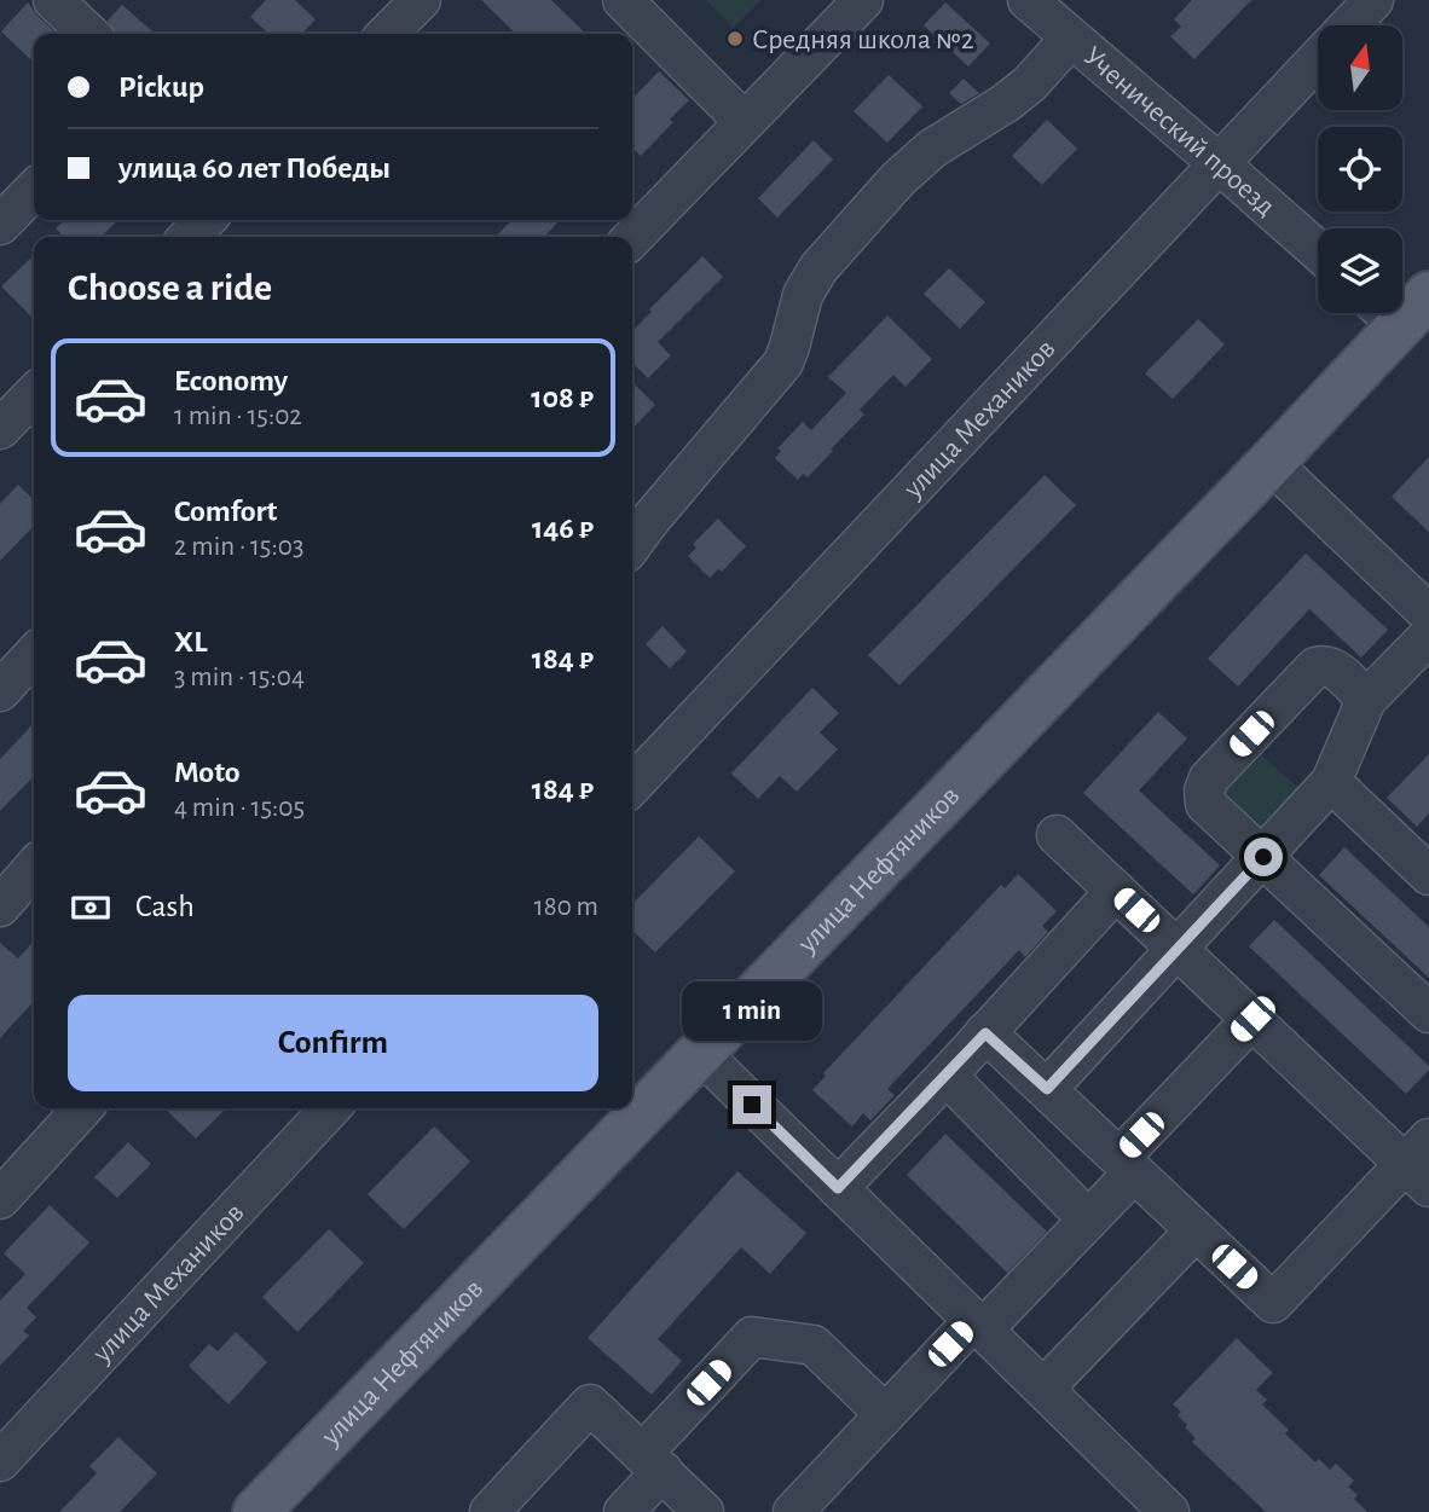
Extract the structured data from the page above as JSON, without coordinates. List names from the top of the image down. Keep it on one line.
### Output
{"streets":{"main road":["улица Нефтяников"],"street":["Ученический проезд","улица Механиков"]},"crossings":[["Ученический проезд","улица Механиков"]],"places":["Средняя школа №2"],"north":"top","page":{"banner":["Pickup","улица 60 лет Победы"],"heading":"Choose a ride","list":[{"name":"Economy","note":"1 min · 15:02","value":"108 ₽"},{"name":"Comfort","note":"2 min · 15:03","value":"146 ₽"},{"name":"XL","note":"3 min · 15:04","value":"184 ₽"},{"name":"Moto","note":"4 min · 15:05","value":"184 ₽"}],"pay":["Cash","180 m"],"buttons":"Confirm","bubble":"1 min"}}
